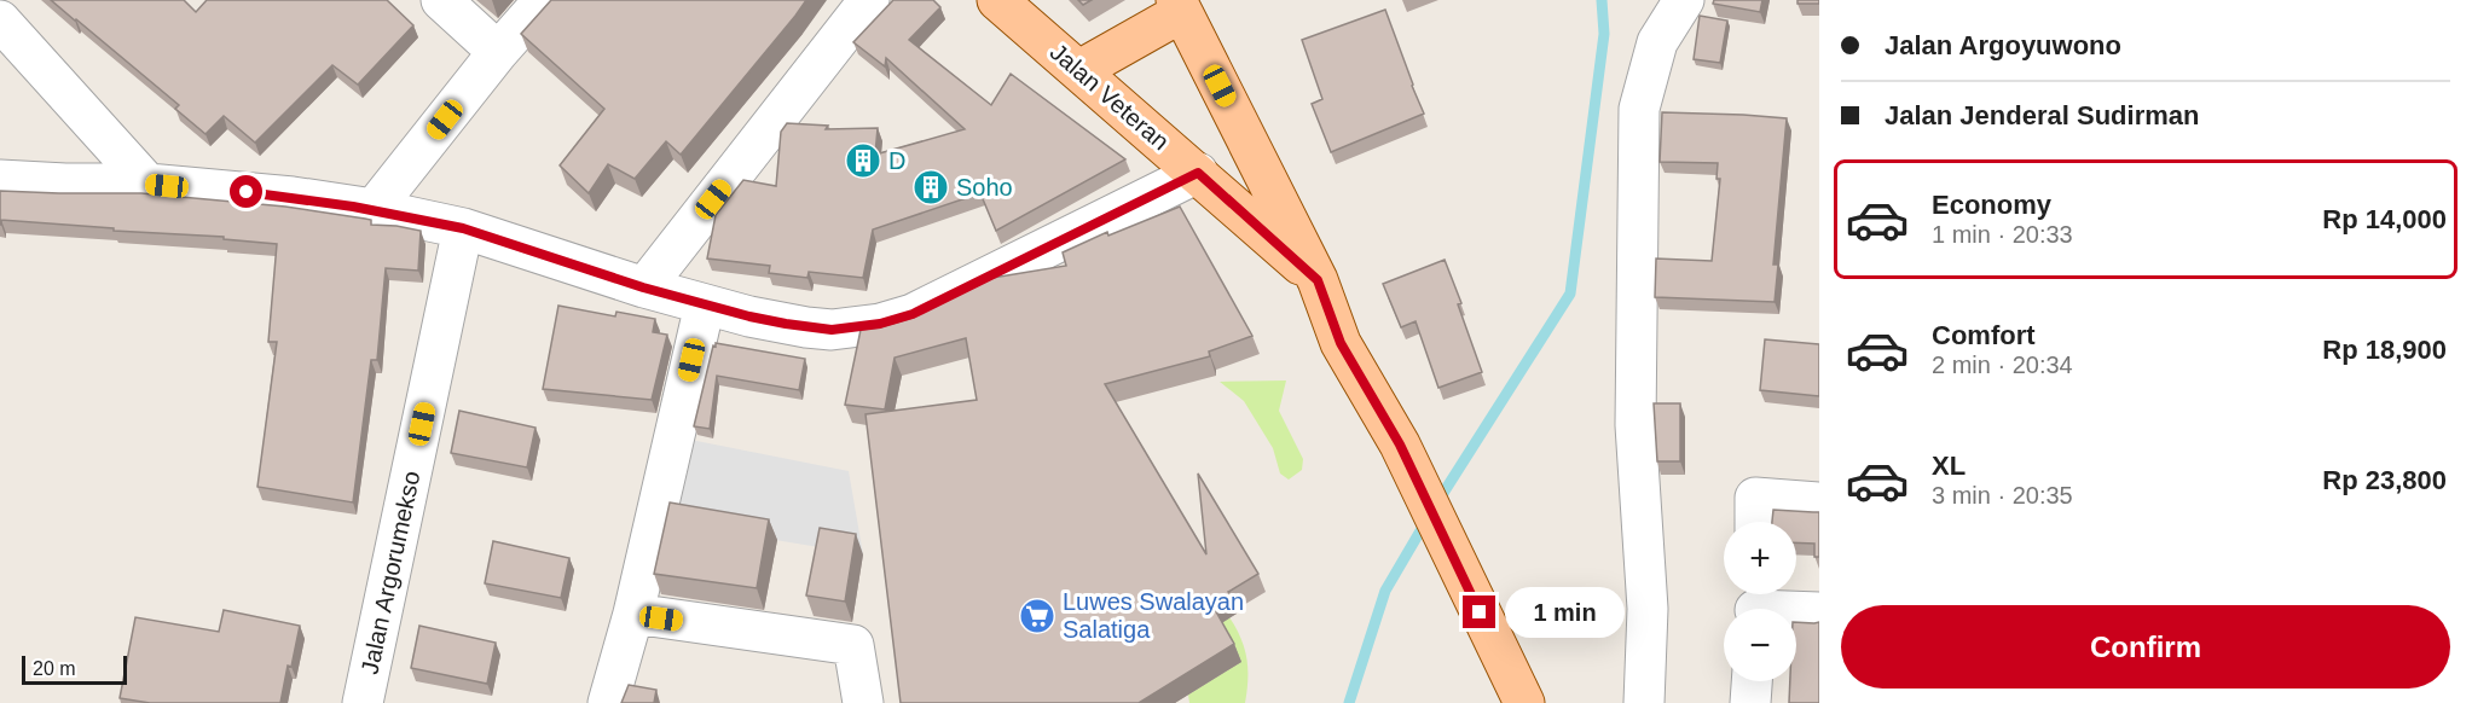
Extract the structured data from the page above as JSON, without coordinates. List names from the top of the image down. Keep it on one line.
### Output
{"streets":{"main road":["Jalan Veteran"],"street":["Jalan Argorumekso"]},"places":{"building":["D","Soho"],"supermarket":["Luwes Swalayan Salatiga"]},"scale_bar":"20 m","page":{"banner":["Jalan Argoyuwono","Jalan Jenderal Sudirman"],"list":[{"name":"Economy","note":"1 min · 20:33","value":"Rp 14,000"},{"name":"Comfort","note":"2 min · 20:34","value":"Rp 18,900"},{"name":"XL","note":"3 min · 20:35","value":"Rp 23,800"}],"map_buttons":["+","−"],"bubble":"1 min","buttons":"Confirm","scale":"20 m"}}
